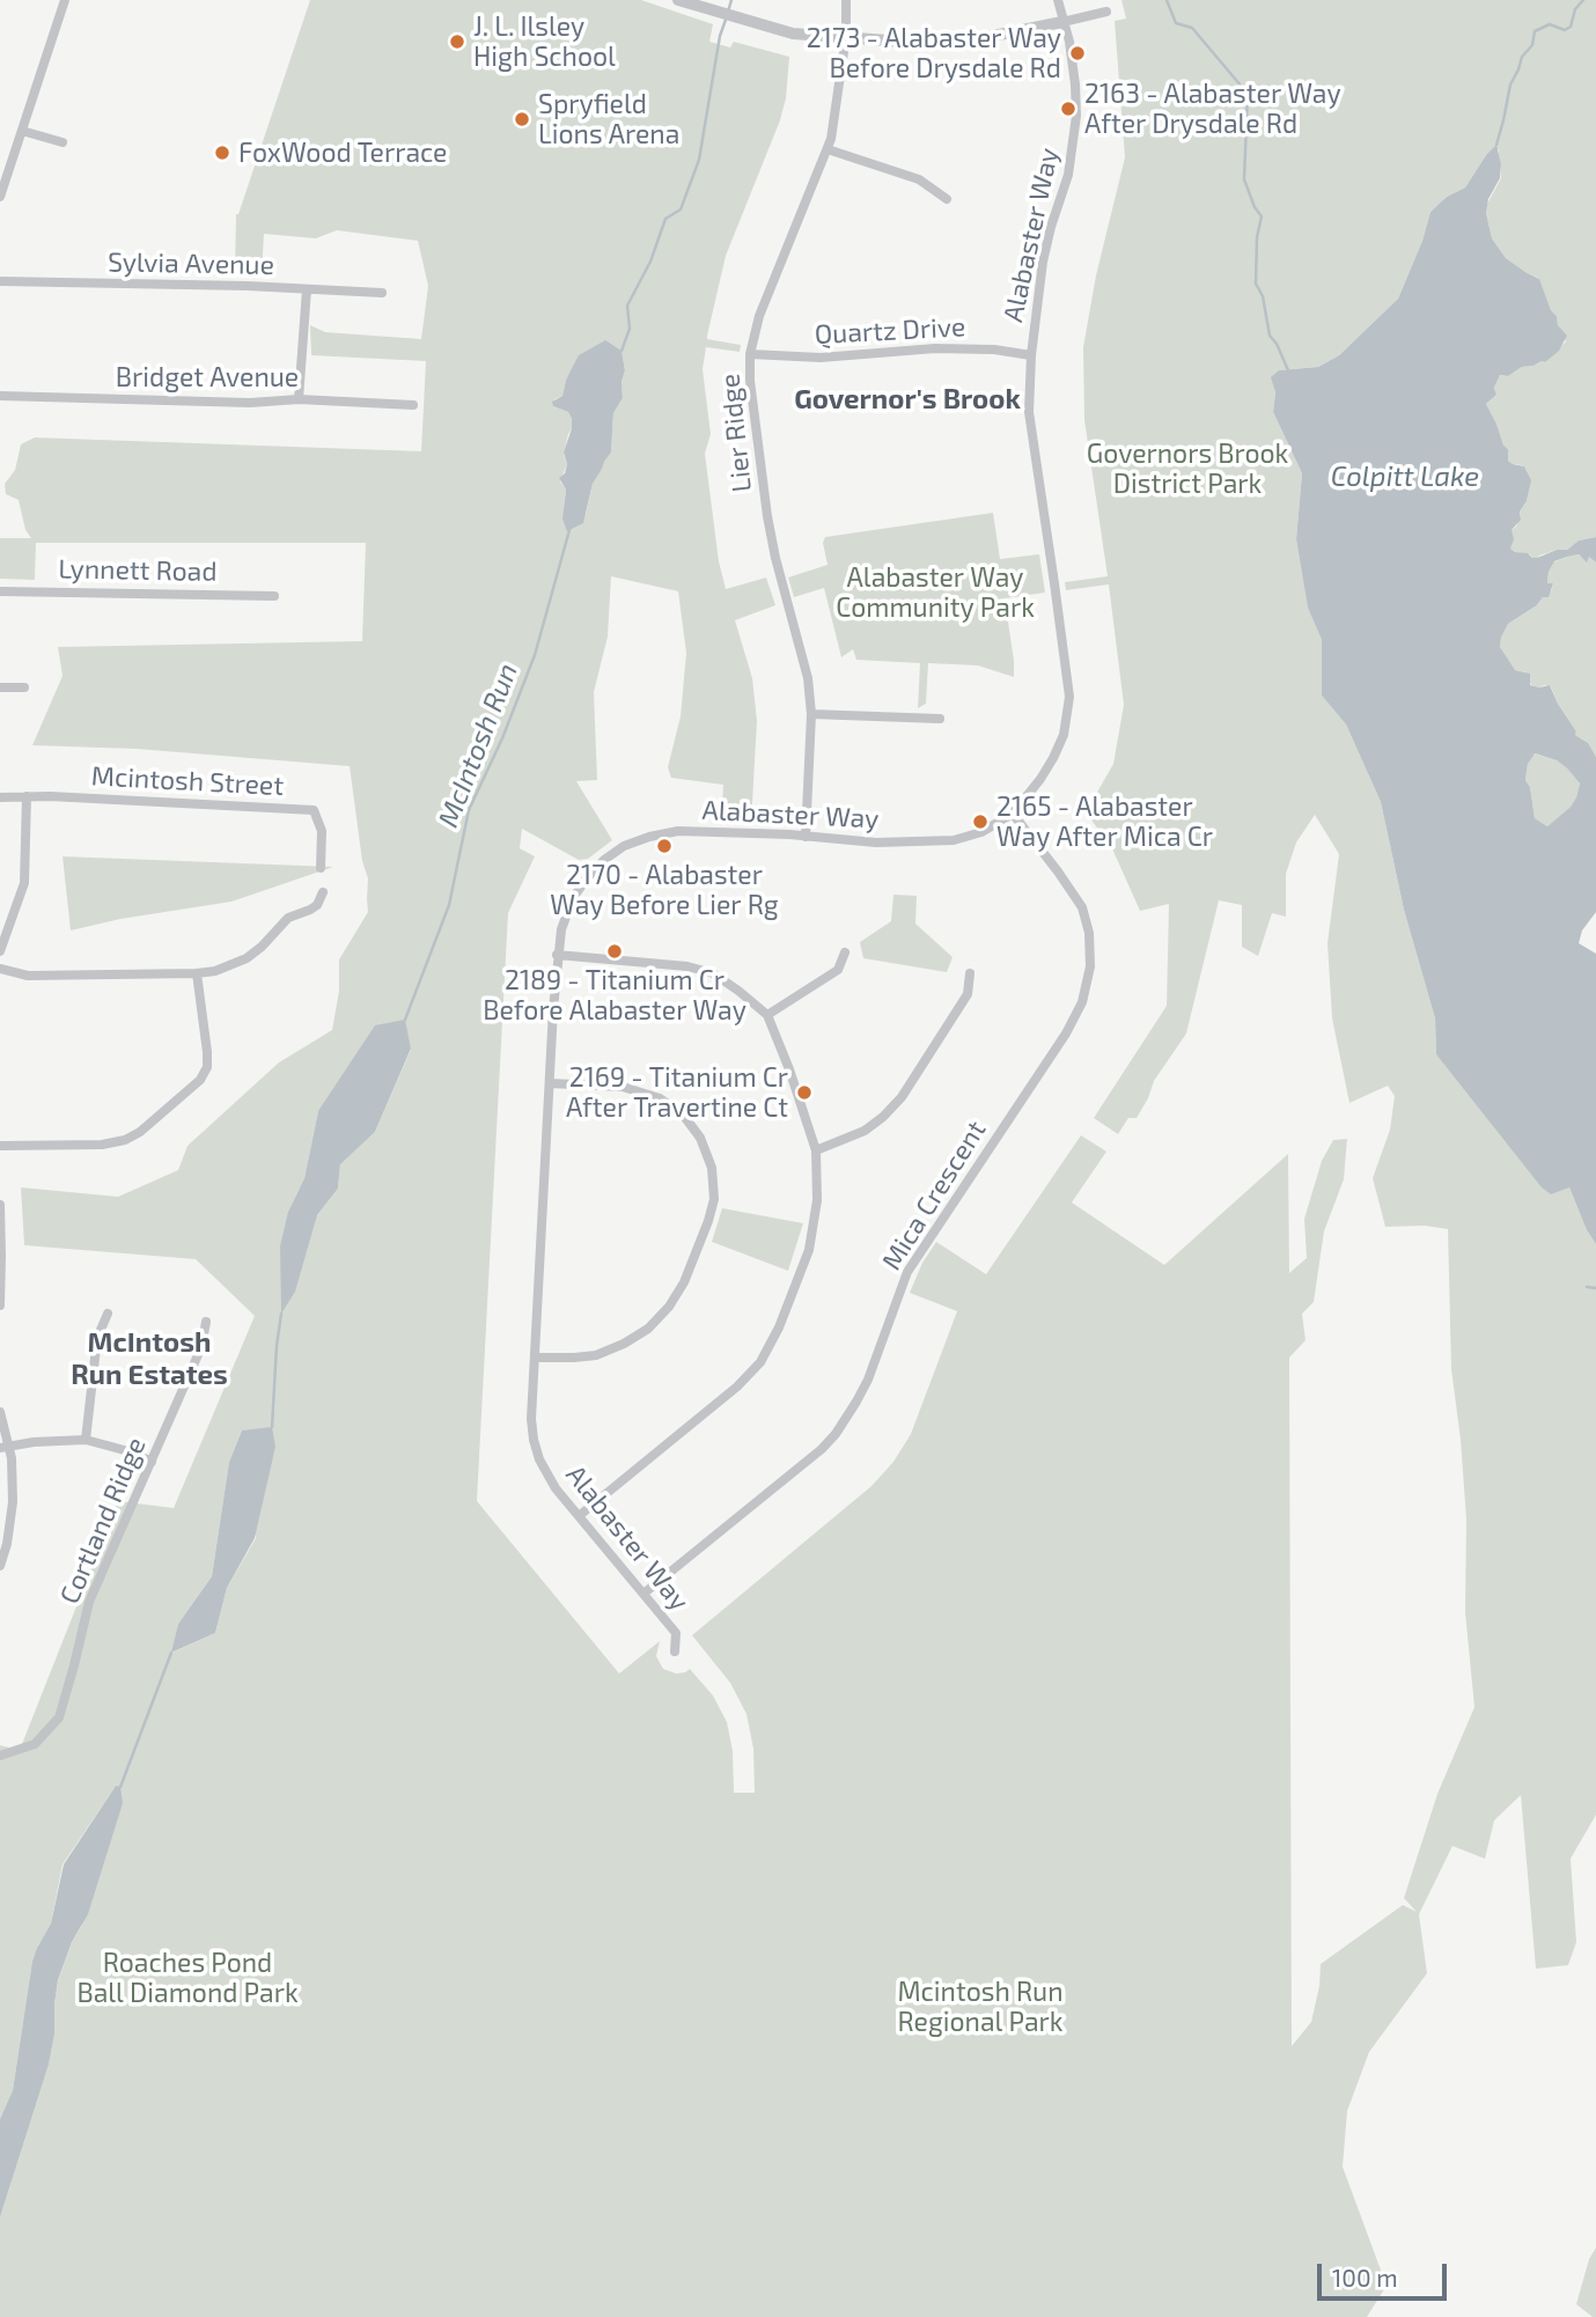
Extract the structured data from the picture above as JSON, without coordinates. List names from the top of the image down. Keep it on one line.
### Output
{"streets":{"street":["Alabaster Way","Sylvia Avenue","Quartz Drive","Bridget Avenue","Lier Ridge","Lynnett Road","Mcintosh Street","Mica Crescent","Cortland Ridge"]},"crossings":[["Alabaster Way","Quartz Drive"],["Alabaster Way","Lier Ridge"],["Alabaster Way","Mica Crescent"],["Quartz Drive","Lier Ridge"]],"districts":["Governor's Brook","McIntosh Run Estates"],"water":["Colpitt Lake","McIntosh Run"],"parks":["Governors Brook District Park","Alabaster Way Community Park","Roaches Pond Ball Diamond Park","Mcintosh Run Regional Park"],"places":["J. L. Ilsley High School","2173 - Alabaster Way Before Drysdale Rd","2163 - Alabaster Way After Drysdale Rd","Spryfield Lions Arena","FoxWood Terrace","2165 - Alabaster Way After Mica Cr","2170 - Alabaster Way Before Lier Rg","2189 - Titanium Cr Before Alabaster Way","2169 - Titanium Cr After Travertine Ct"],"scale_bar":"100 m"}
